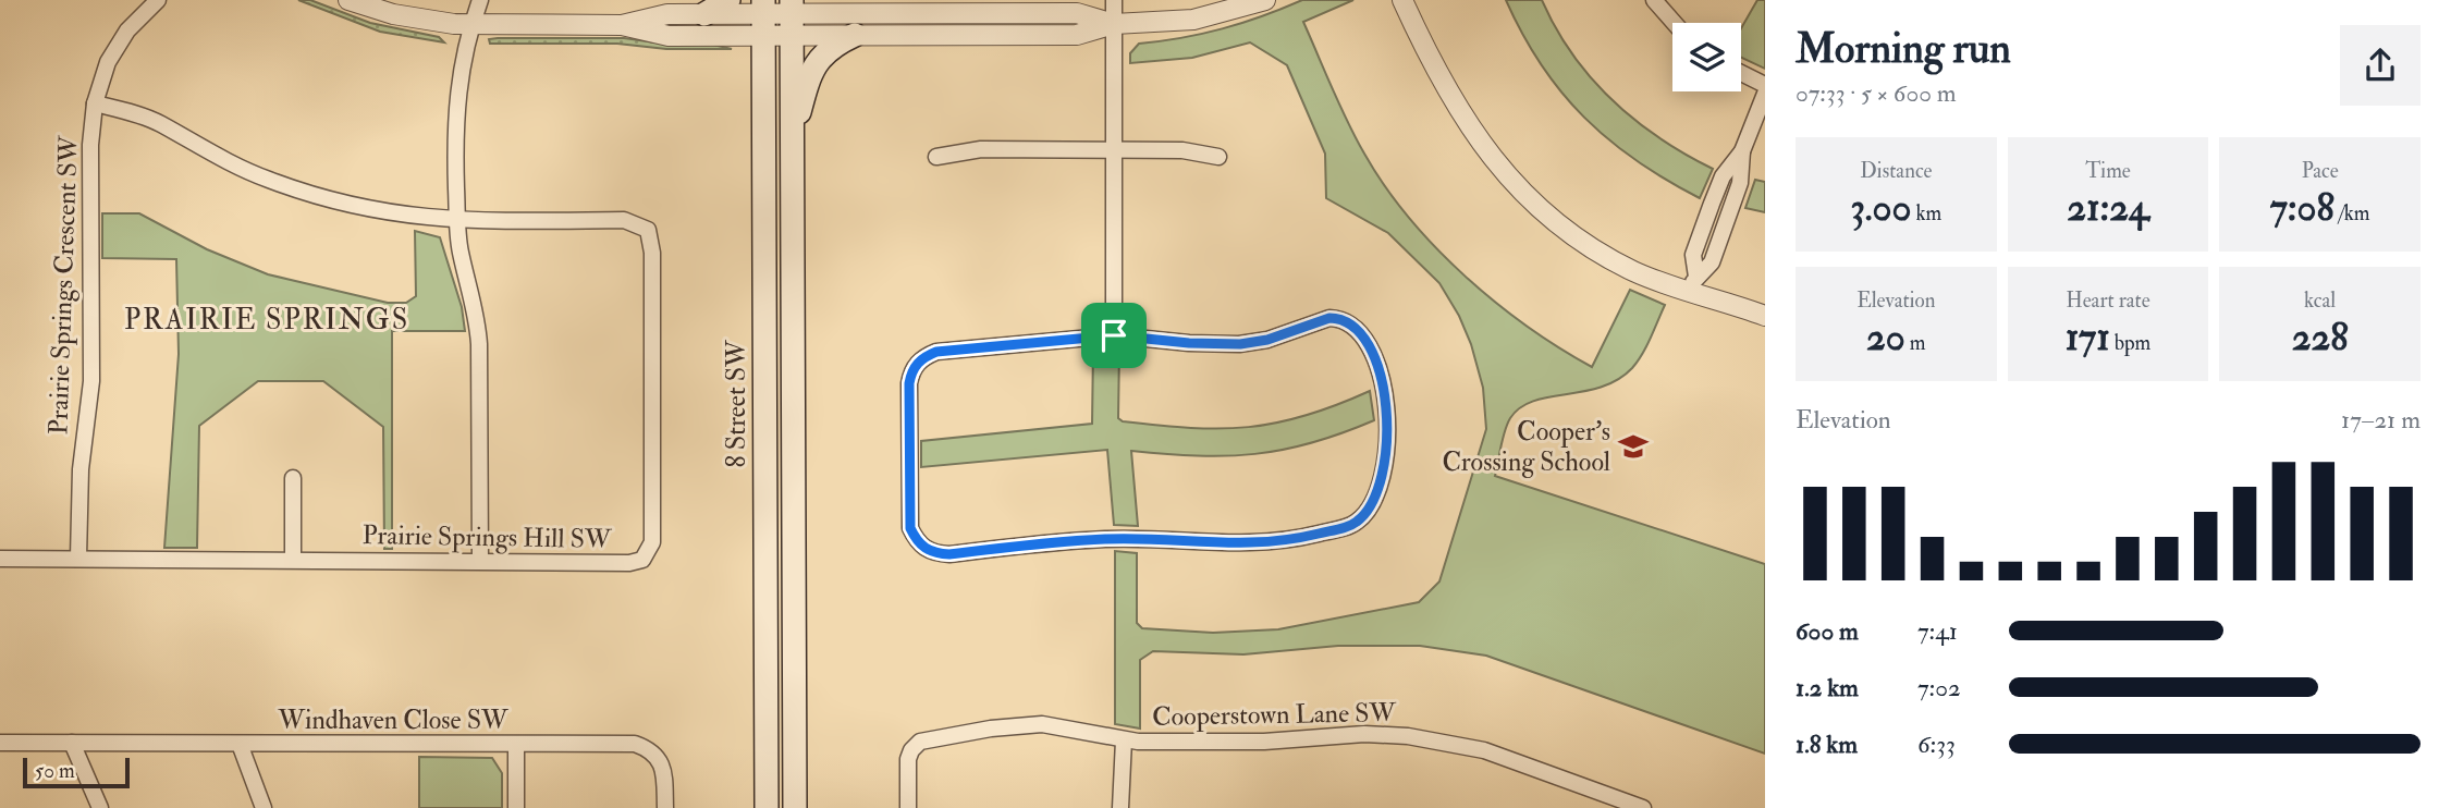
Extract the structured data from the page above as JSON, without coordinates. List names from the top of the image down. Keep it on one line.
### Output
{"streets":{"main road":["8 Street SW"],"street":["Prairie Springs Crescent SW","Prairie Springs Hill SW","Cooperstown Lane SW","Windhaven Close SW"]},"crossings":[["Prairie Springs Crescent SW","Prairie Springs Hill SW"]],"districts":["PRAIRIE SPRINGS"],"places":{"school or university":["Cooper's Crossing School"]},"scale_bar":"50 m","page":{"heading":["Morning run","07:33 · 5 × 600 m"],"stats":[["Distance","3.00 km"],["Time","21:24"],["Pace","7:08 /km"],["Elevation","20 m"],["Heart rate","171 bpm"],["kcal","228"]],"chart":["Elevation","17–21 m"],"list":[{"name":"600 m","note":"7:41"},{"name":"1.2 km","note":"7:02"},{"name":"1.8 km","note":"6:33"}],"scale":"50 m"}}
